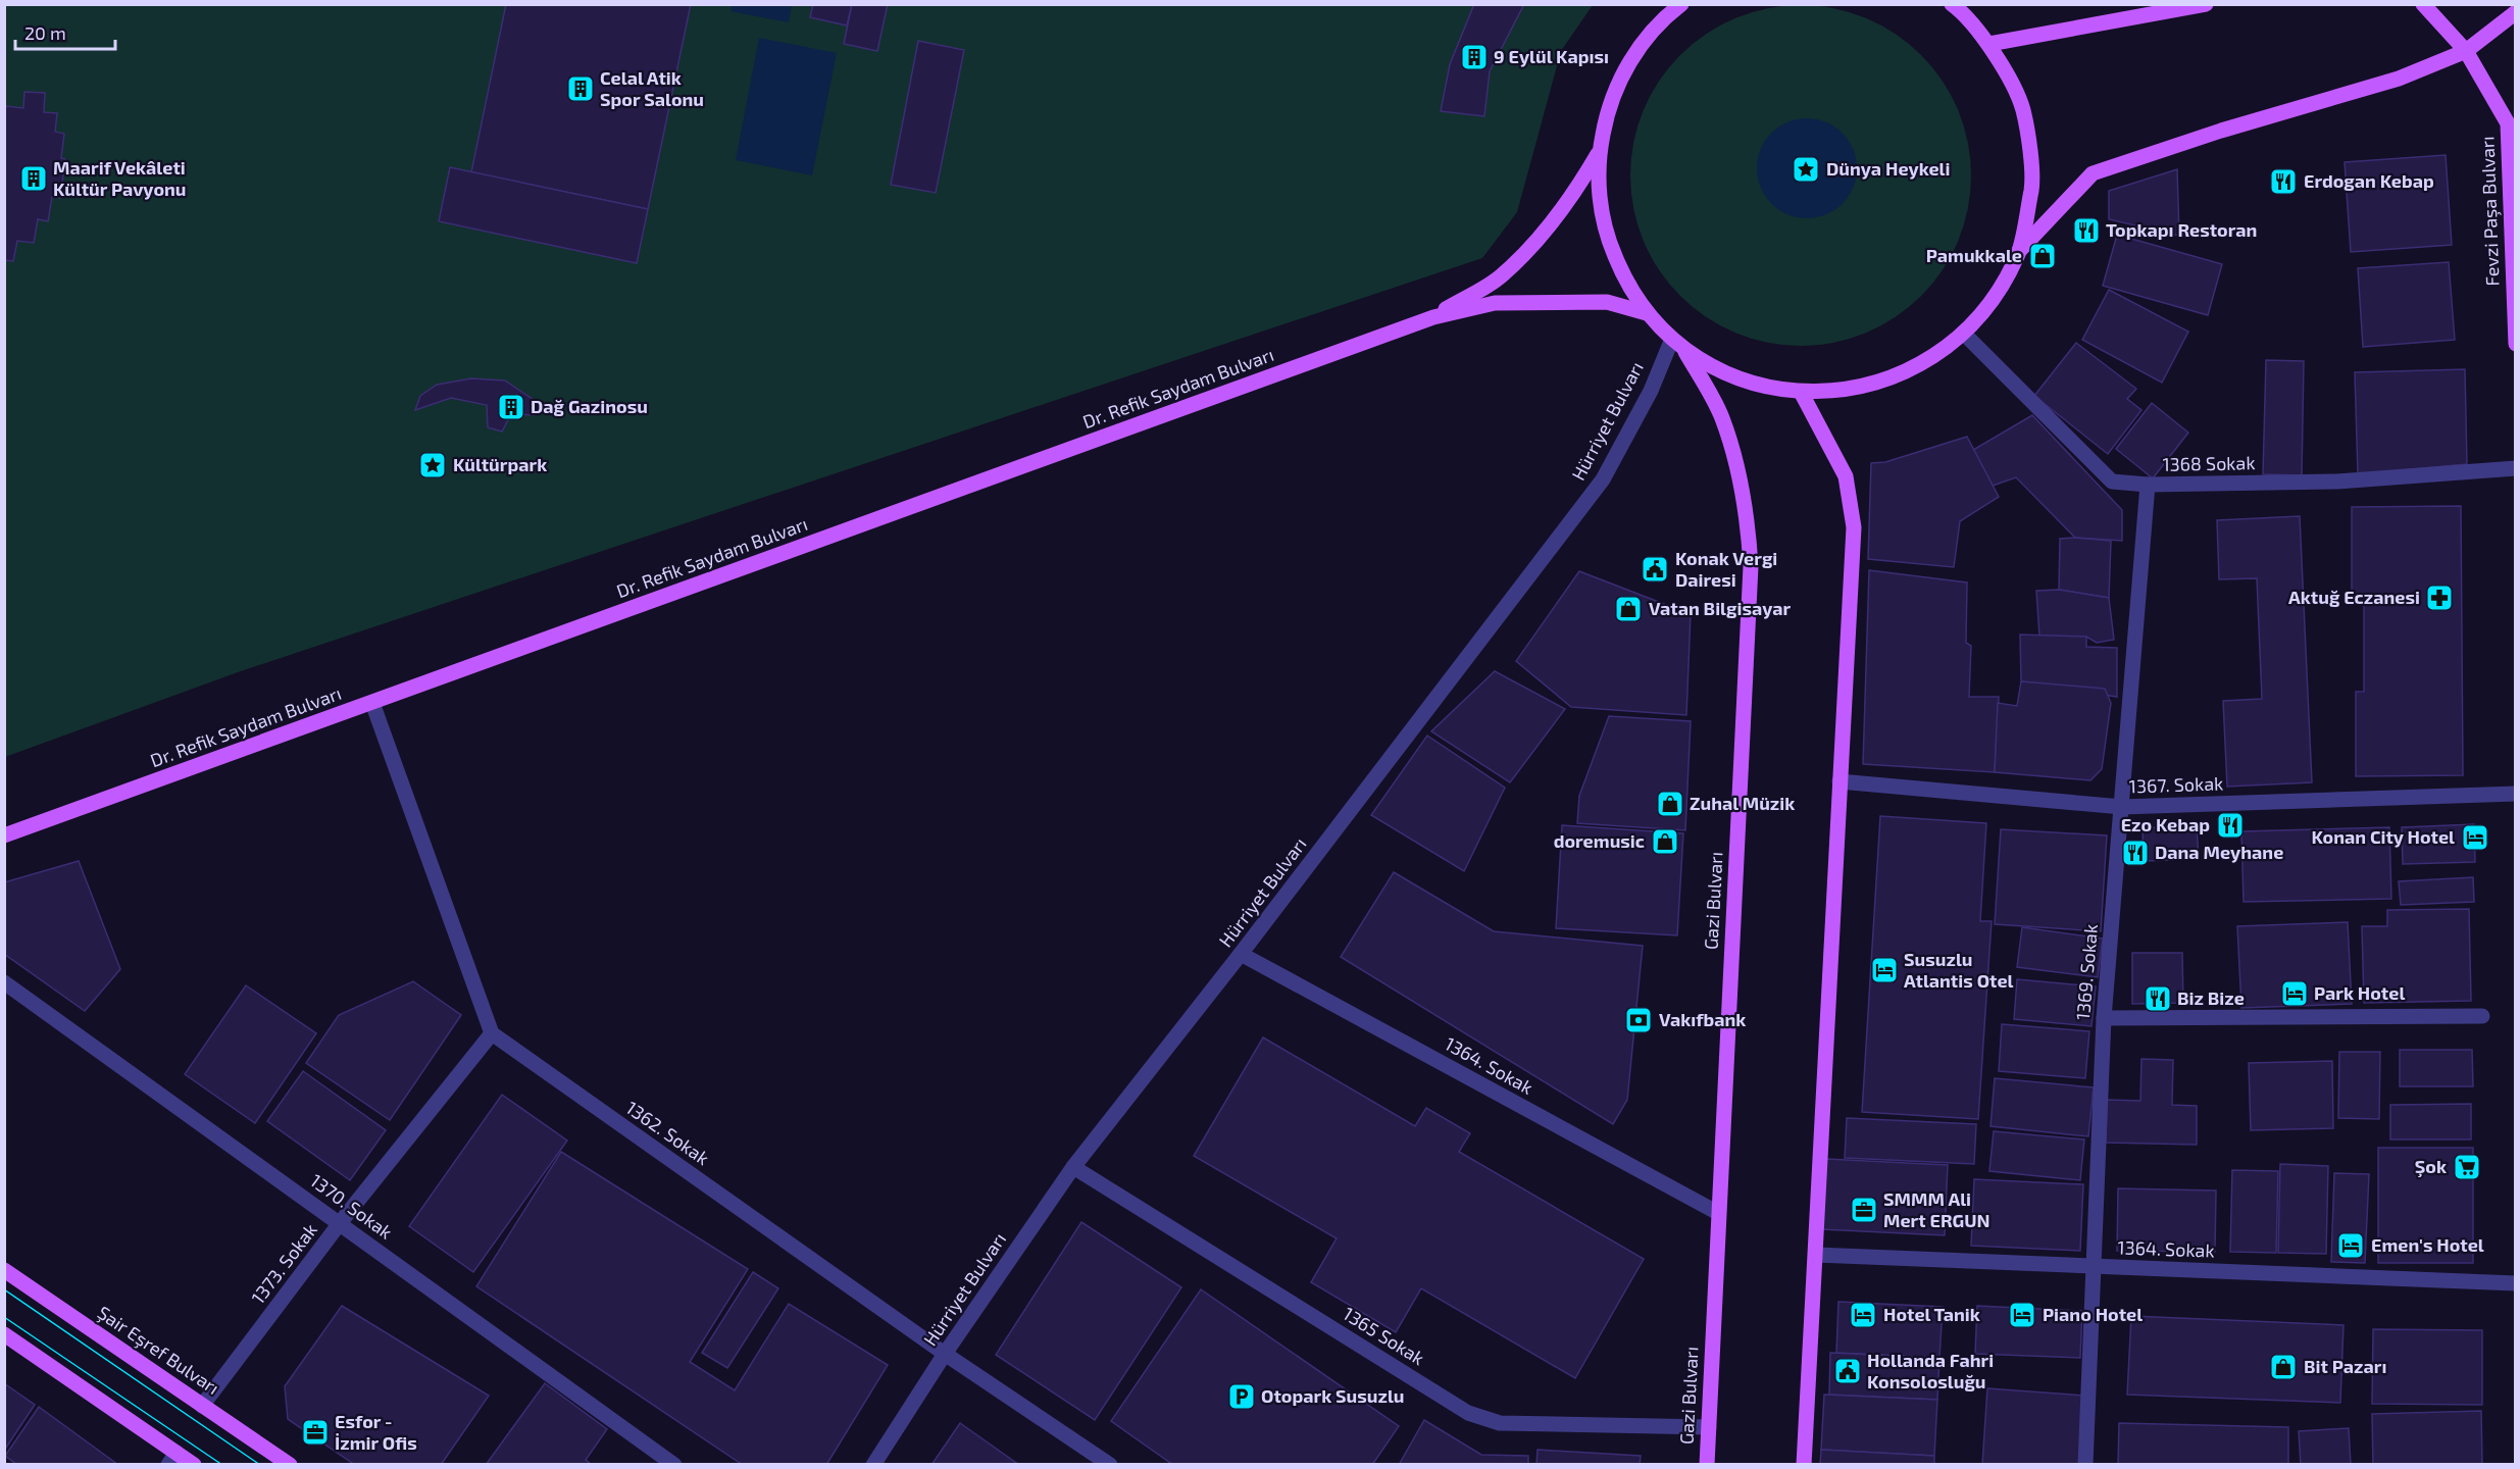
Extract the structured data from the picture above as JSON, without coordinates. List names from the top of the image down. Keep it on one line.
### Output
{"streets":{"main road":["Fevzi Paşa Bulvarı","Dr. Refik Saydam Bulvarı","Gazi Bulvarı","Şair Eşref Bulvarı"],"street":["Hürriyet Bulvarı","1368 Sokak","1367. Sokak","1369. Sokak","1364. Sokak","1362. Sokak","1370. Sokak","1373. Sokak","1365 Sokak"]},"crossings":[["Hürriyet Bulvarı","1364. Sokak"],["Hürriyet Bulvarı","1362. Sokak"],["Hürriyet Bulvarı","1365 Sokak"],["1368 Sokak","1369. Sokak"],["1367. Sokak","1369. Sokak"],["Gazi Bulvarı","1364. Sokak"],["Gazi Bulvarı","1365 Sokak"],["1369. Sokak","1364. Sokak"],["1362. Sokak","1373. Sokak"],["1370. Sokak","1373. Sokak"],["1373. Sokak","Şair Eşref Bulvarı"]],"places":{"building":["9 Eylül Kapısı","Celal Atik Spor Salonu","Maarif Vekâleti Kültür Pavyonu","Dağ Gazinosu"],"place":["Dünya Heykeli","Kültürpark"],"restaurant":["Erdogan Kebap","Topkapı Restoran","Ezo Kebap","Dana Meyhane","Biz Bize"],"shop":["Pamukkale","Vatan Bilgisayar","Zuhal Müzik","doremusic","Bit Pazarı"],"public building":["Konak Vergi Dairesi","Hollanda Fahri Konsolosluğu"],"pharmacy":["Aktuğ Eczanesi"],"hotel":["Konan City Hotel","Susuzlu Atlantis Otel","Park Hotel","Emen's Hotel","Hotel Tanik","Piano Hotel"],"bank":["Vakıfbank"],"supermarket":["Şok"],"office":["SMMM Ali Mert ERGUN","Esfor - İzmir Ofis"],"parking":["Otopark Susuzlu"]},"scale_bar":"20 m"}
